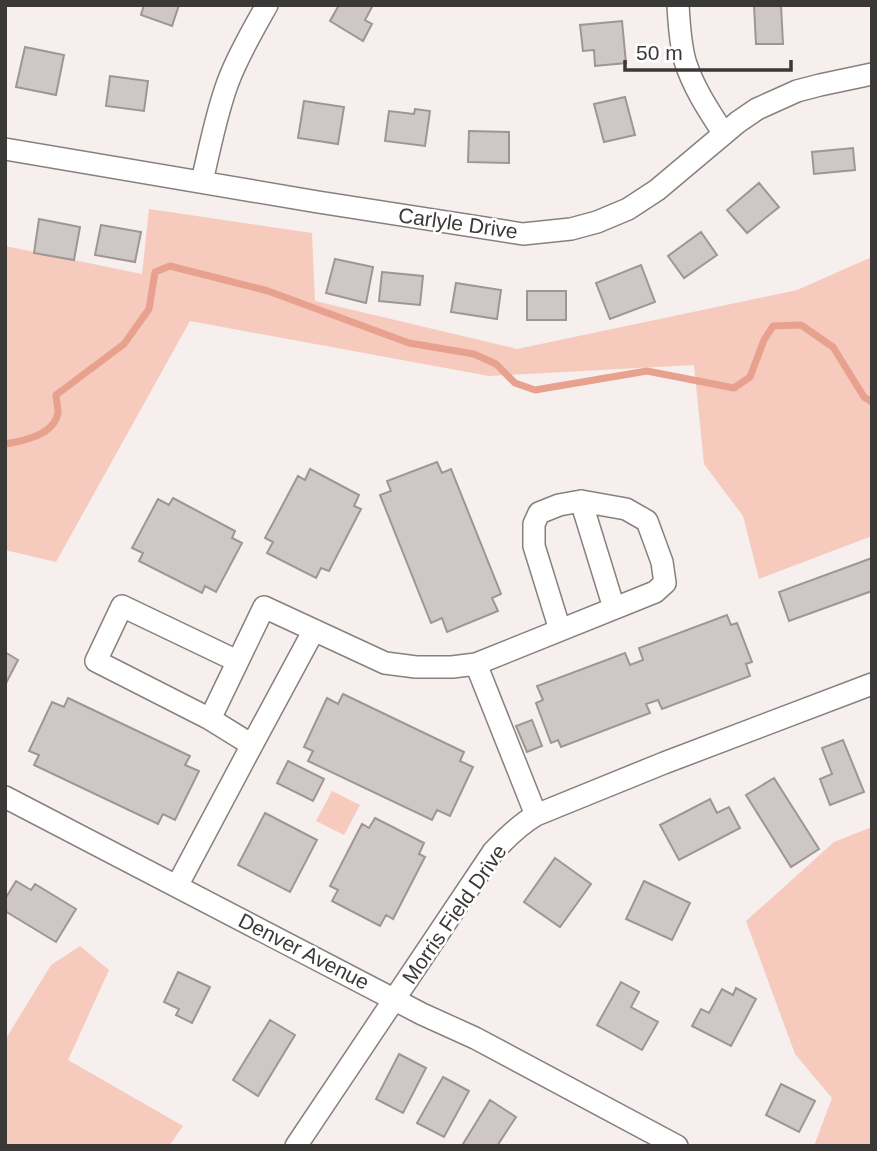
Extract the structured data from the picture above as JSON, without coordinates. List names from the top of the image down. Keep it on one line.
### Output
{"streets":{"street":["Carlyle Drive","Morris Field Drive","Denver Avenue"]},"crossings":[["Morris Field Drive","Denver Avenue"]],"scale_bar":"50 m"}
